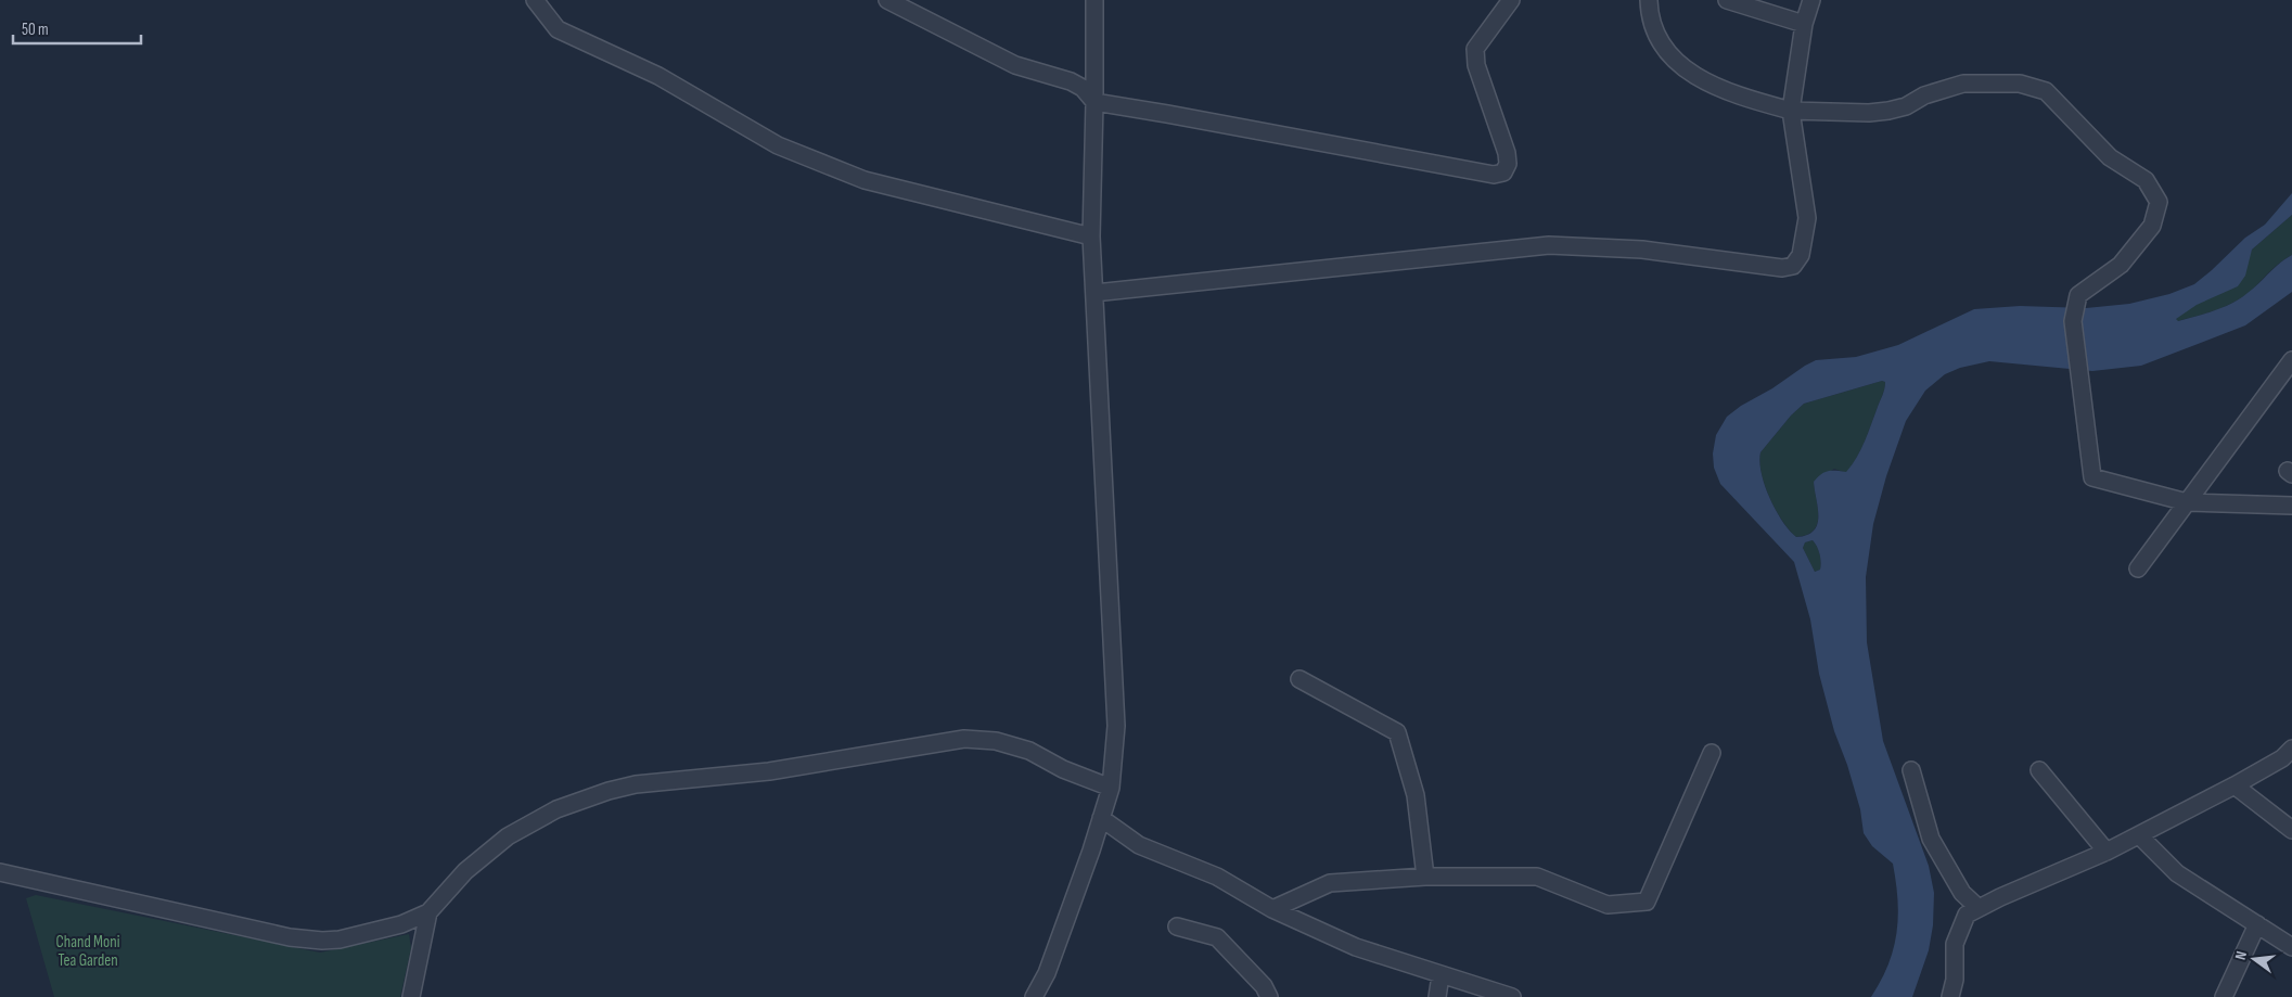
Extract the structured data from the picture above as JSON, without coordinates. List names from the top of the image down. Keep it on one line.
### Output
{"parks":["Chand Moni Tea Garden"],"scale_bar":"50 m","north":"left"}
